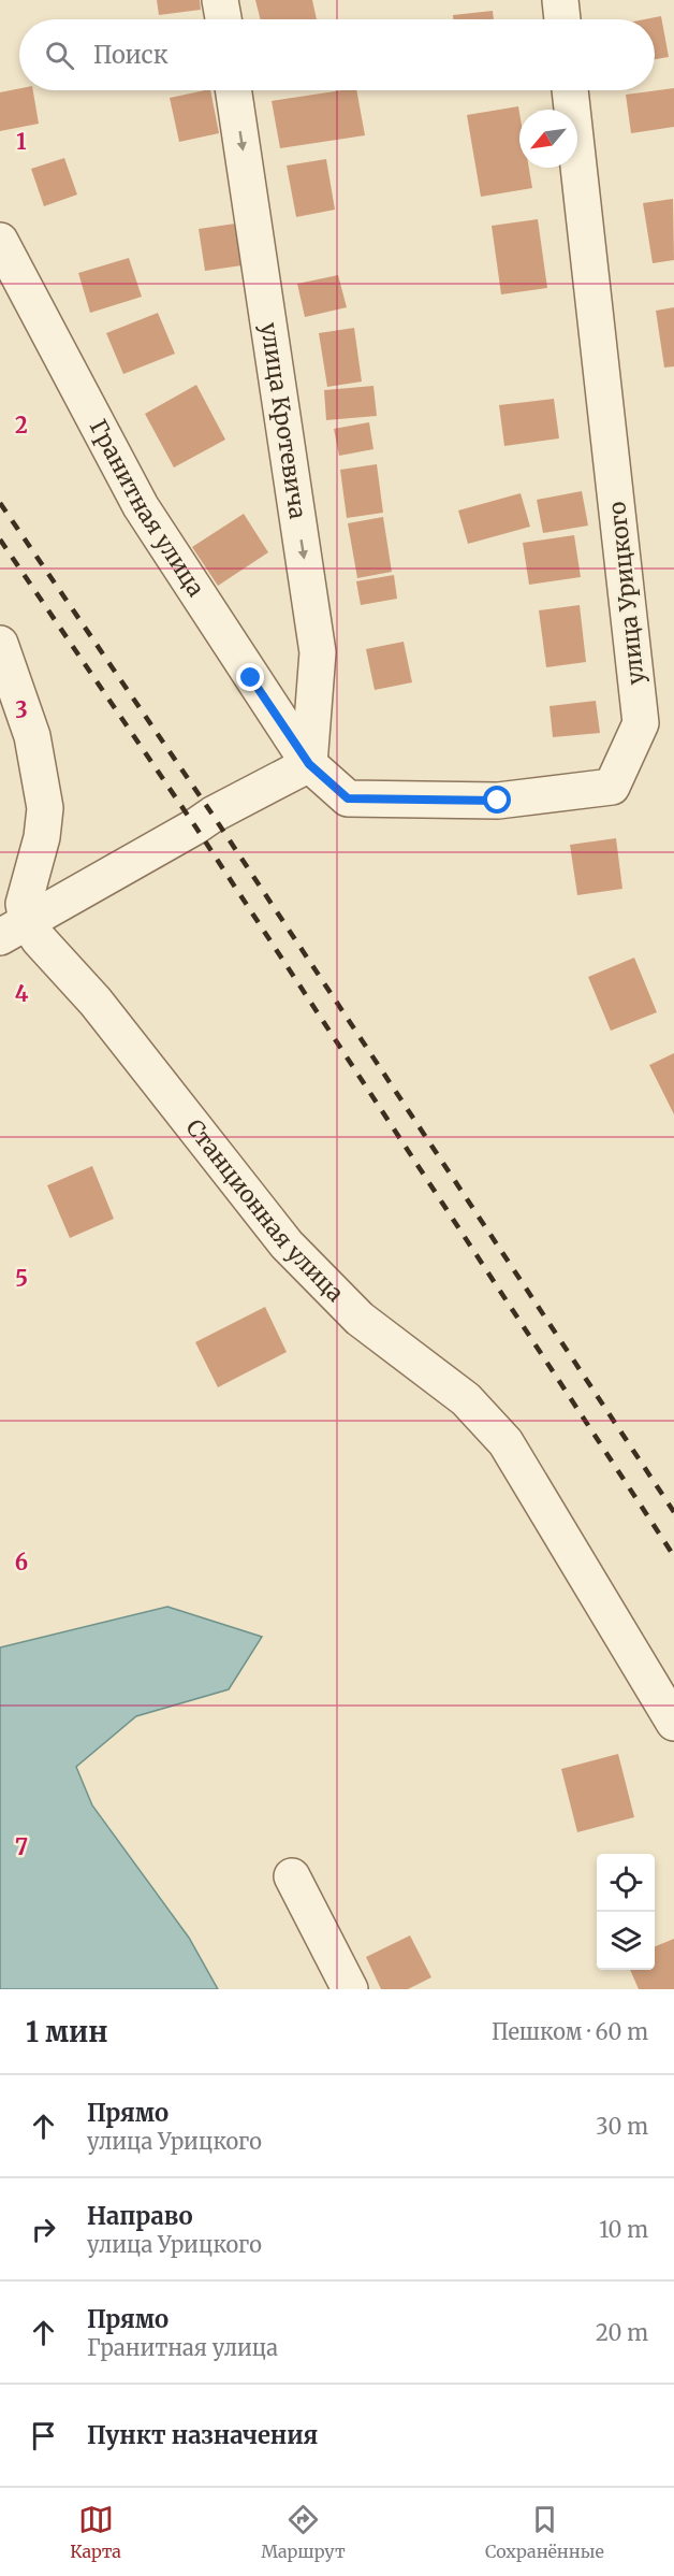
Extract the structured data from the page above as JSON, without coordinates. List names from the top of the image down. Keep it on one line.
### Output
{"streets":{"street":["улица Кротевича","Гранитная улица","улица Урицкого","Станционная улица"]},"crossings":[["улица Кротевича","Гранитная улица"],["улица Кротевича","улица Урицкого"],["Гранитная улица","улица Урицкого"]],"one_way":["улица Кротевича"],"north":"bottom left","page":{"search":"Поиск","heading":["1 мин","Пешком · 60 m"],"list":[["Прямо","улица Урицкого","30 m"],["Направо","улица Урицкого","10 m"],["Прямо","Гранитная улица","20 m"],"Пункт назначения"],"nav":["Карта","Маршрут","Сохранённые"]},"grid":{"rows":["1","2","3","4","5","6","7"]}}
